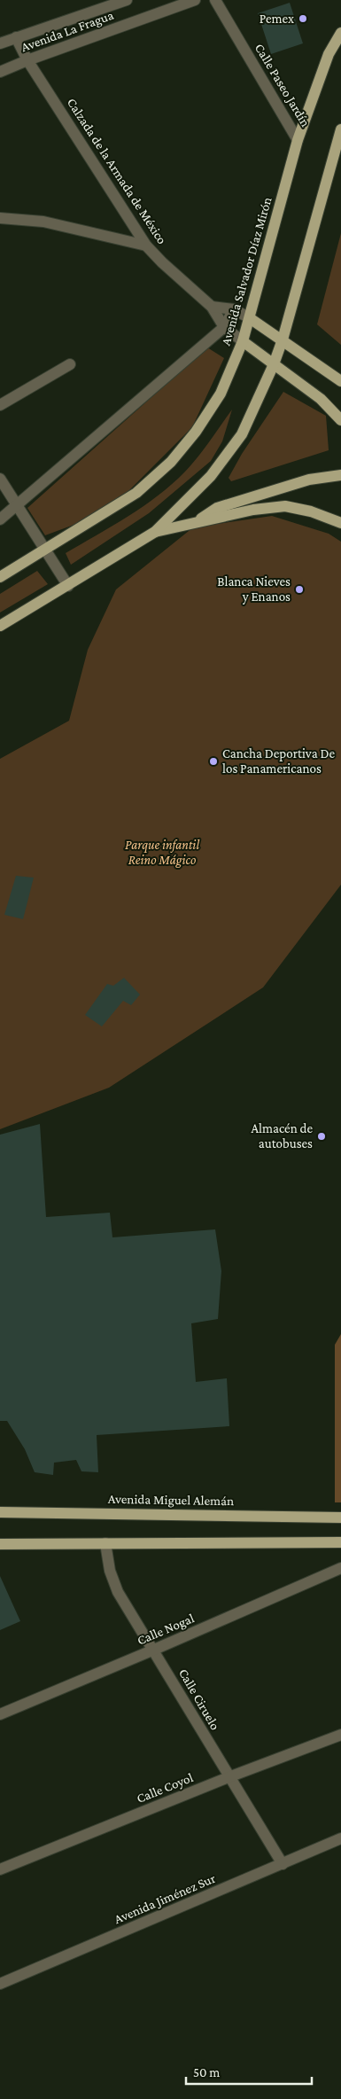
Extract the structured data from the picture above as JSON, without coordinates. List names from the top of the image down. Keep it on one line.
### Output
{"streets":{"main road":["Avenida Salvador Díaz Mirón","Avenida Miguel Alemán"],"street":["Avenida La Fragua","Calle Paseo Jardín","Calzada de la Armada de México","Calle Nogal","Calle Ciruelo","Calle Coyol","Avenida Jiménez Sur"]},"crossings":[["Avenida La Fragua","Calzada de la Armada de México"],["Calle Paseo Jardín","Avenida Salvador Díaz Mirón"],["Calzada de la Armada de México","Avenida Salvador Díaz Mirón"],["Calle Nogal","Calle Ciruelo"],["Calle Ciruelo","Calle Coyol"],["Calle Ciruelo","Avenida Jiménez Sur"]],"parks":["Parque infantil Reino Mágico"],"places":["Pemex","Blanca Nieves y Enanos","Cancha Deportiva De los Panamericanos","Almacén de autobuses"],"scale_bar":"50 m"}
